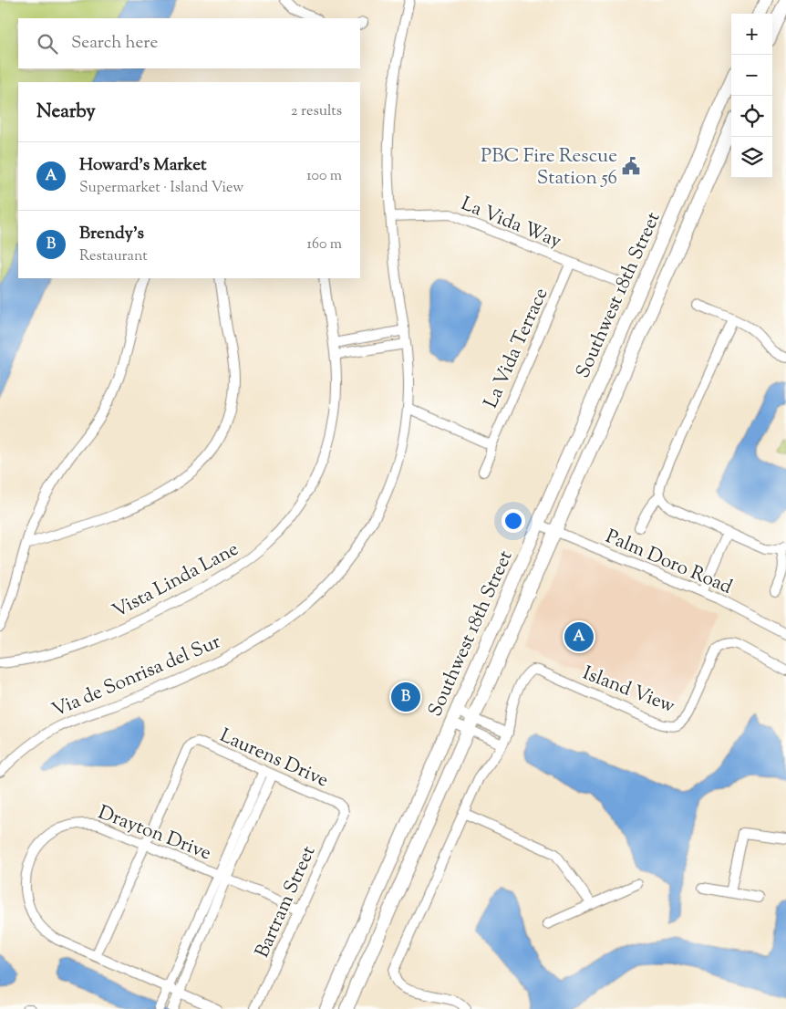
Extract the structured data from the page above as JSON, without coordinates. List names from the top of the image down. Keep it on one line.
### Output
{"streets":{"main road":["Southwest 18th Street"],"street":["La Vida Way","La Vida Terrace","Palm Doro Road","Vista Linda Lane","Via de Sonrisa del Sur","Island View","Laurens Drive","Drayton Drive","Bartram Street"]},"crossings":[["La Vida Way","La Vida Terrace"],["La Vida Way","Via de Sonrisa del Sur"],["Southwest 18th Street","Palm Doro Road"],["Laurens Drive","Drayton Drive"],["Laurens Drive","Bartram Street"],["Drayton Drive","Bartram Street"]],"places":{"public building":["PBC Fire Rescue Station 56"]},"page":{"map_buttons":["+","−"],"search":"Search here","heading":["Nearby","2 results"],"list":[{"mark":"A","name":"Howard's Market","note":"Supermarket · Island View","value":"100 m"},{"mark":"B","name":"Brendy's","note":"Restaurant","value":"160 m"}],"pins":["A","B"]}}
